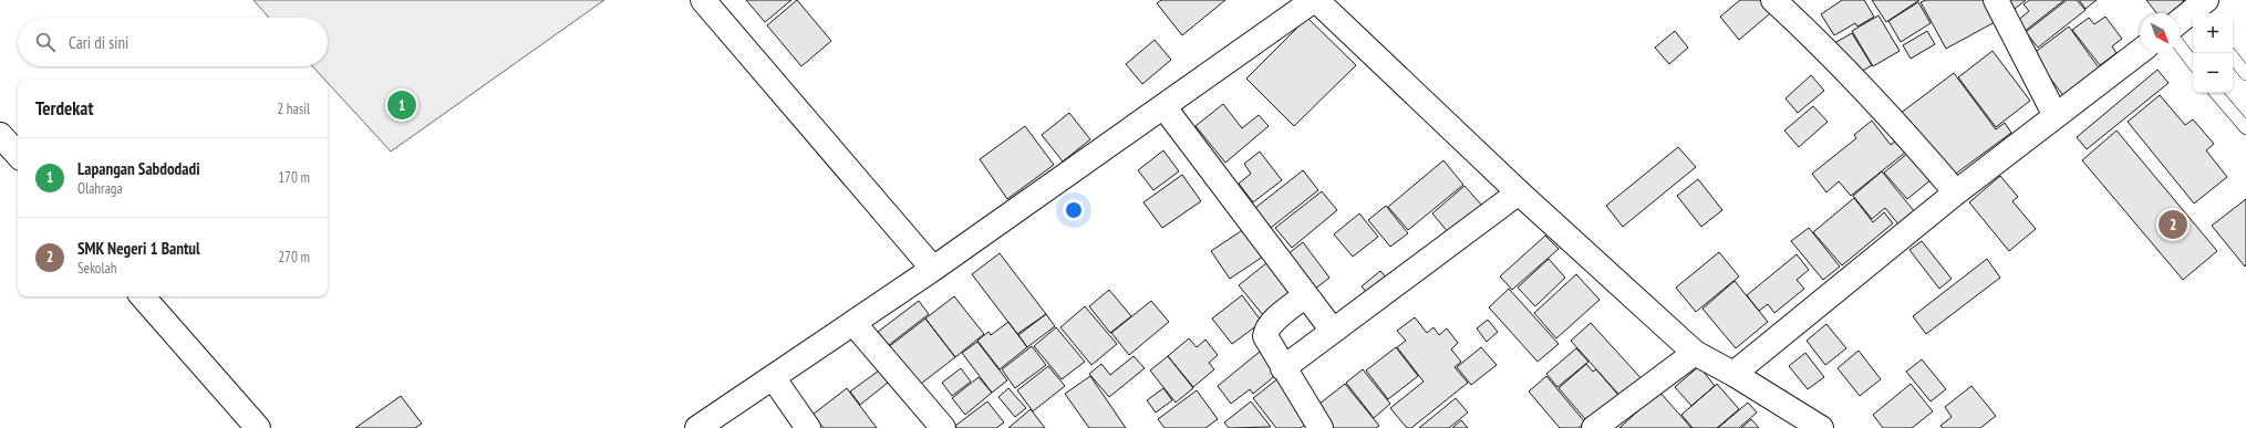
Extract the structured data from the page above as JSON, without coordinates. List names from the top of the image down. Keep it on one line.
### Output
{"north":"bottom right","page":{"map_buttons":["+","−"],"search":"Cari di sini","heading":["Terdekat","2 hasil"],"pins":["1","2"],"list":[{"mark":"1","name":"Lapangan Sabdodadi","note":"Olahraga","value":"170 m"},{"mark":"2","name":"SMK Negeri 1 Bantul","note":"Sekolah","value":"270 m"}]}}
